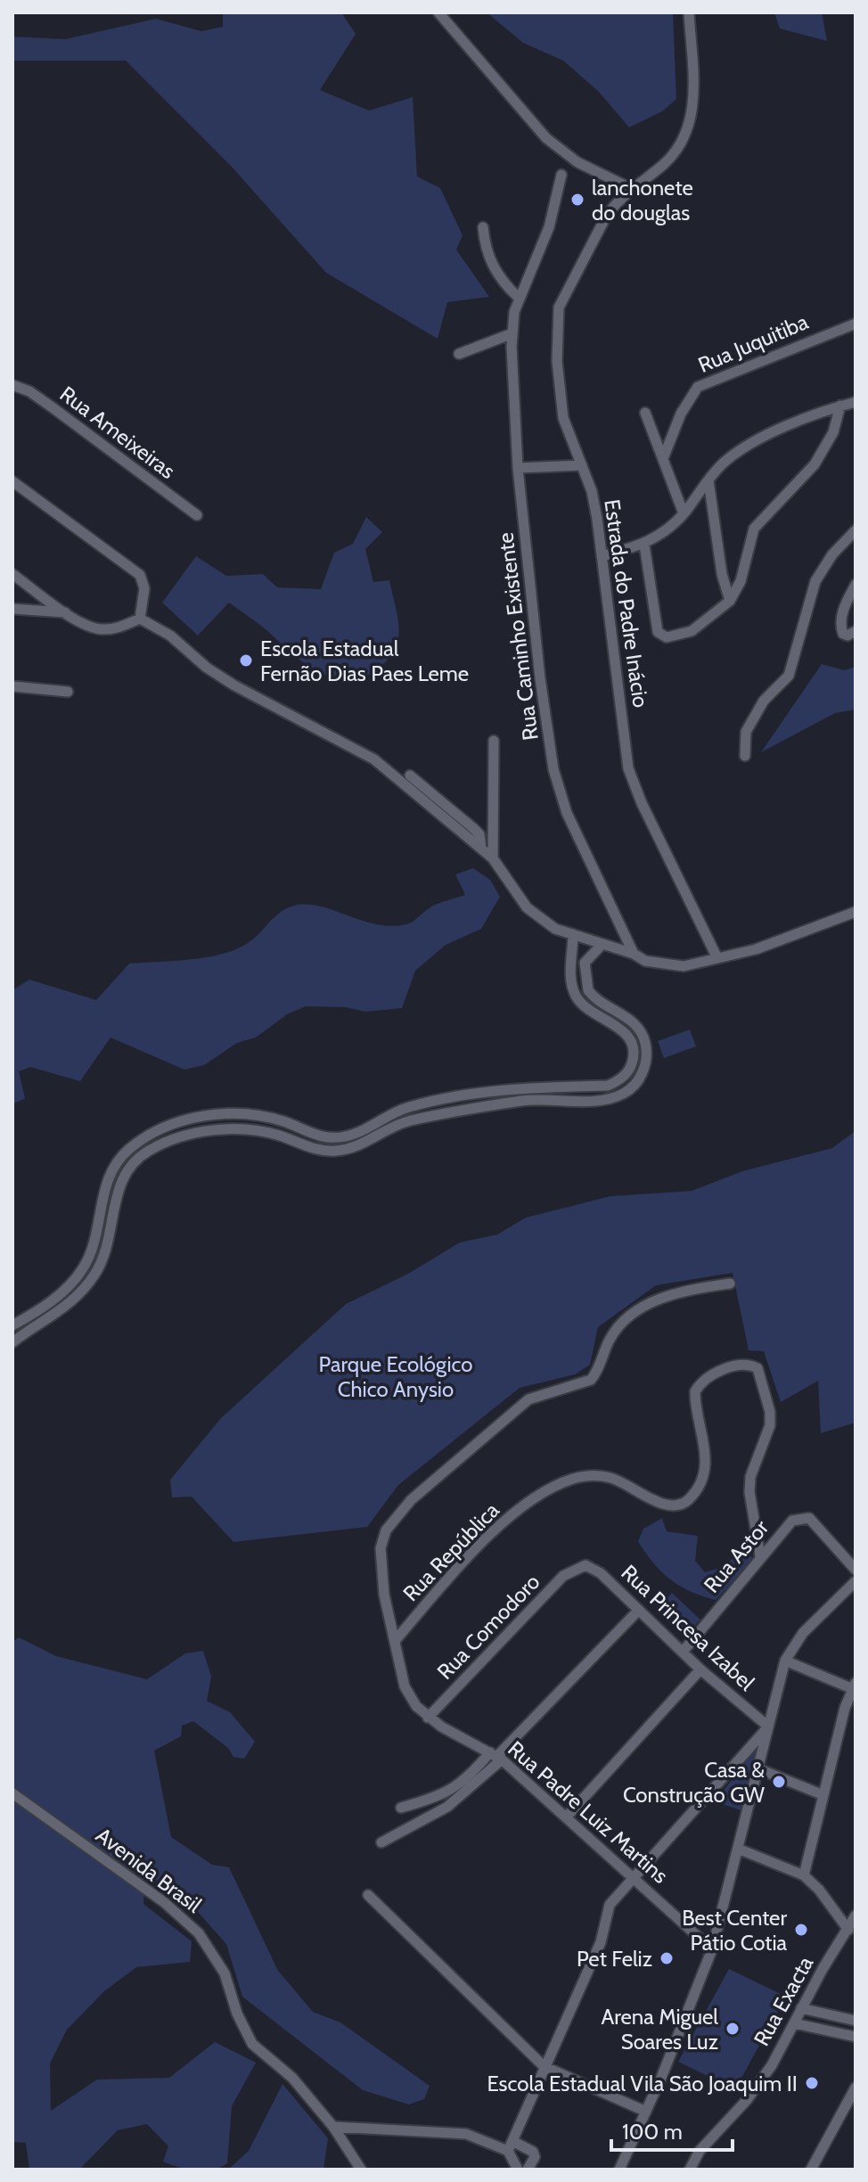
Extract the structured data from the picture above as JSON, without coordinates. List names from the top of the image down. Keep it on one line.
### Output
{"streets":{"street":["Rua Juquitiba","Rua Ameixeiras","Estrada do Padre Inácio","Rua Caminho Existente","Rua República","Rua Astor","Rua Comodoro","Rua Princesa Izabel","Rua Padre Luiz Martins","Avenida Brasil","Rua Exacta"]},"crossings":[["Rua República","Rua Astor"],["Rua República","Rua Padre Luiz Martins"],["Rua Astor","Rua Princesa Izabel"],["Rua Comodoro","Rua Princesa Izabel"],["Rua Comodoro","Rua Padre Luiz Martins"]],"parks":["Parque Ecológico Chico Anysio"],"places":["lanchonete do douglas","Escola Estadual Fernão Dias Paes Leme","Casa & Construção GW","Best Center Pátio Cotia","Pet Feliz","Arena Miguel Soares Luz","Escola Estadual Vila São Joaquim II"],"scale_bar":"100 m"}
